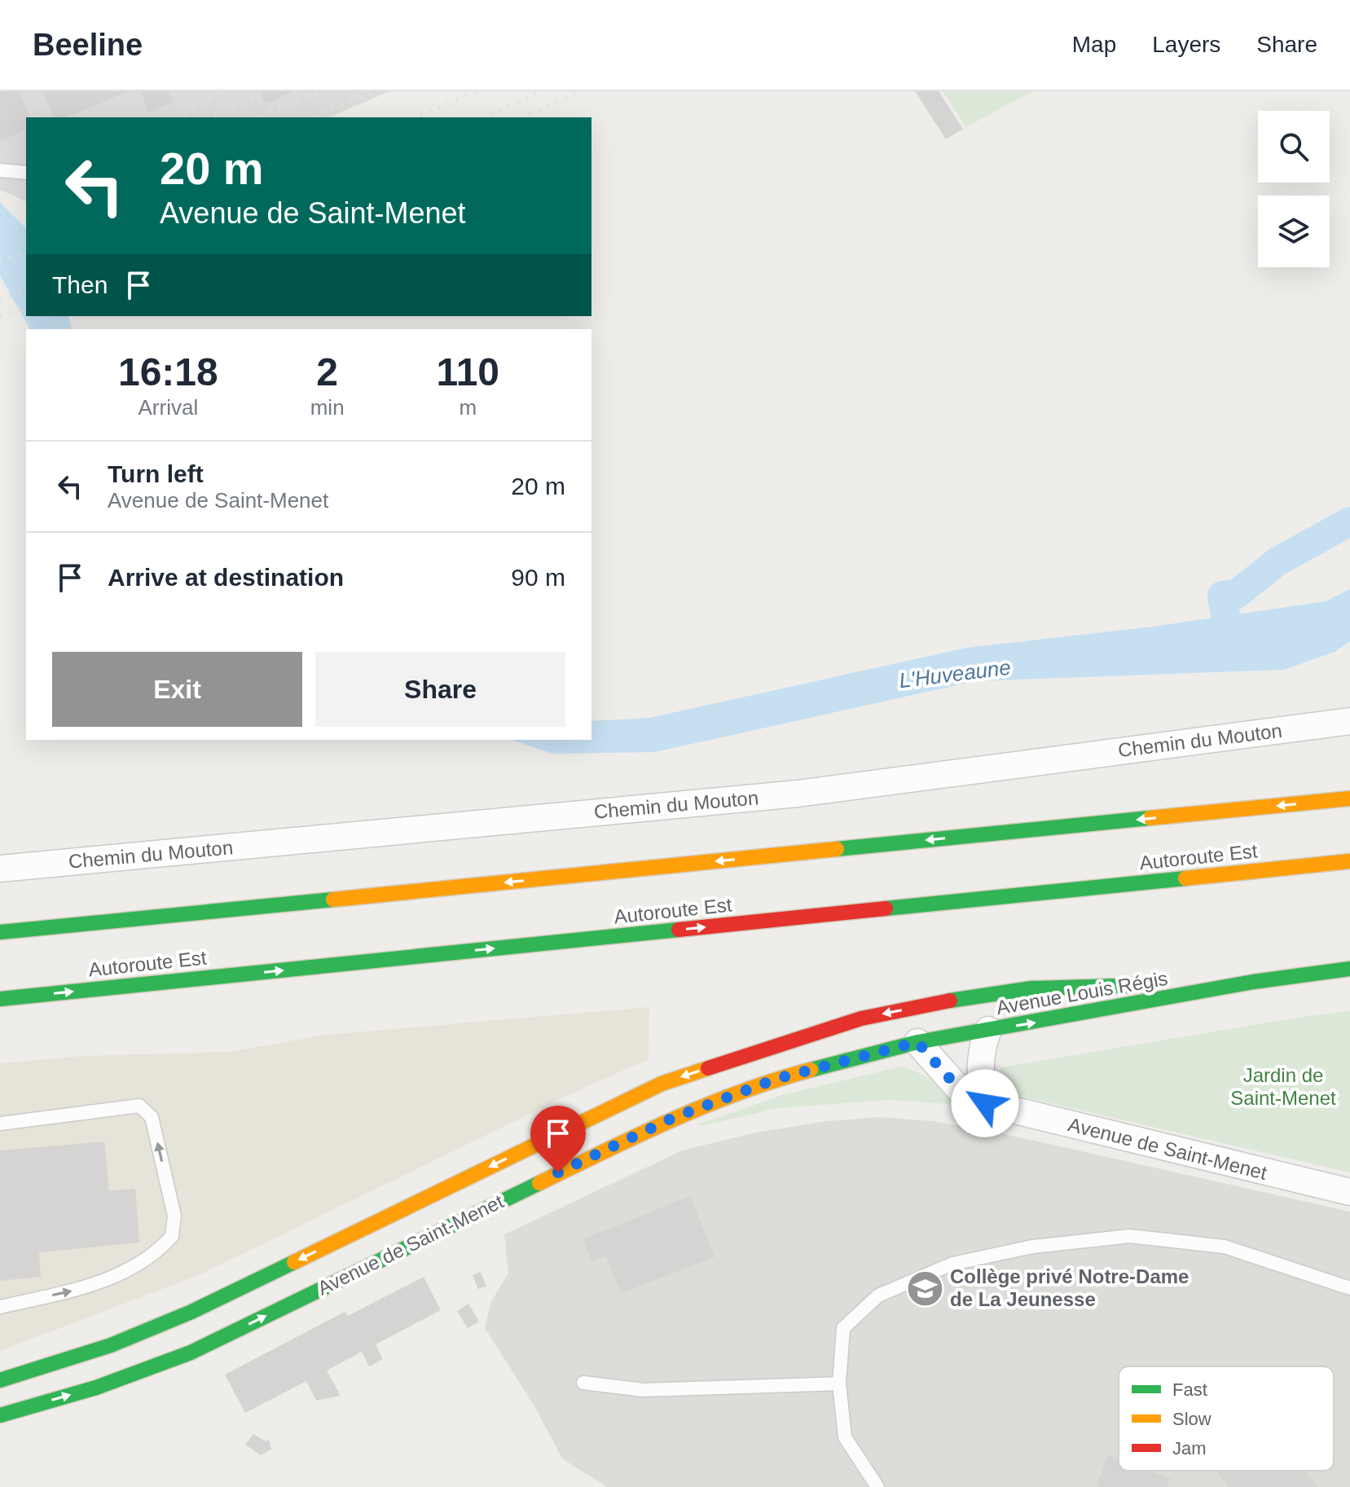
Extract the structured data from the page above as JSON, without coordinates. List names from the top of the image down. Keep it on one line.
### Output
{"streets":{"main road":["Autoroute Est","Avenue Louis Régis","Avenue de Saint-Menet"],"street":["Chemin du Mouton"]},"crossings":[["Avenue Louis Régis","Avenue de Saint-Menet"]],"water":["L'Huveaune"],"parks":["Jardin de Saint-Menet"],"places":{"school or university":["Collège privé Notre-Dame de La Jeunesse"]},"legend":["Fast","Slow","Jam"],"page":{"header":"Beeline","nav":["Map","Layers","Share"],"turn":["20 m","Avenue de Saint-Menet"],"then":"Then","eta":["16:18","Arrival","2","min","110","m"],"list":[{"name":"Turn left","note":"Avenue de Saint-Menet","value":"20 m"},{"name":"Arrive at destination","value":"90 m"}],"buttons":["Exit","Share"]}}
